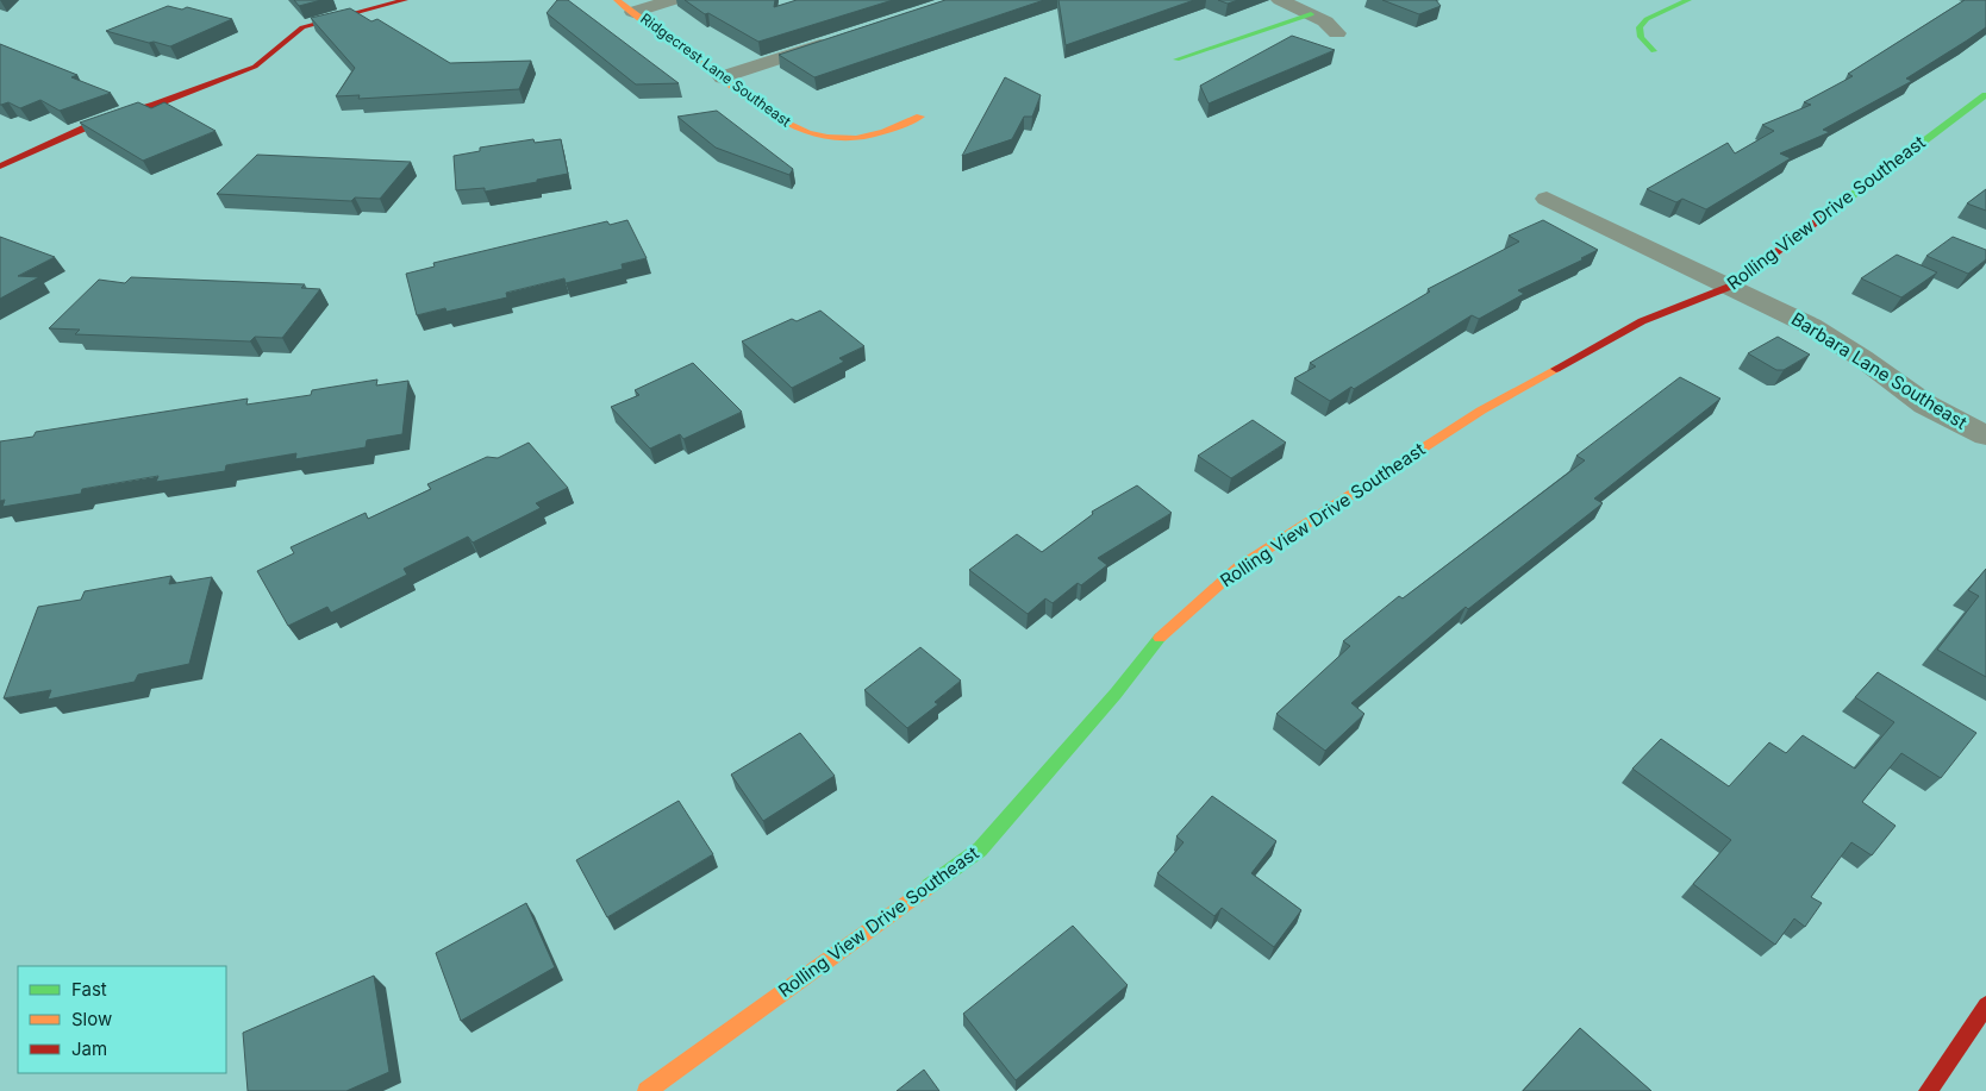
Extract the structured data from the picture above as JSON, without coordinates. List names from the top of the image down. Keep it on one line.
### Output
{"streets":{"street":["Ridgecrest Lane Southeast","Rolling View Drive Southeast","Barbara Lane Southeast"]},"crossings":[["Rolling View Drive Southeast","Barbara Lane Southeast"]],"legend":["Fast","Slow","Jam"]}
